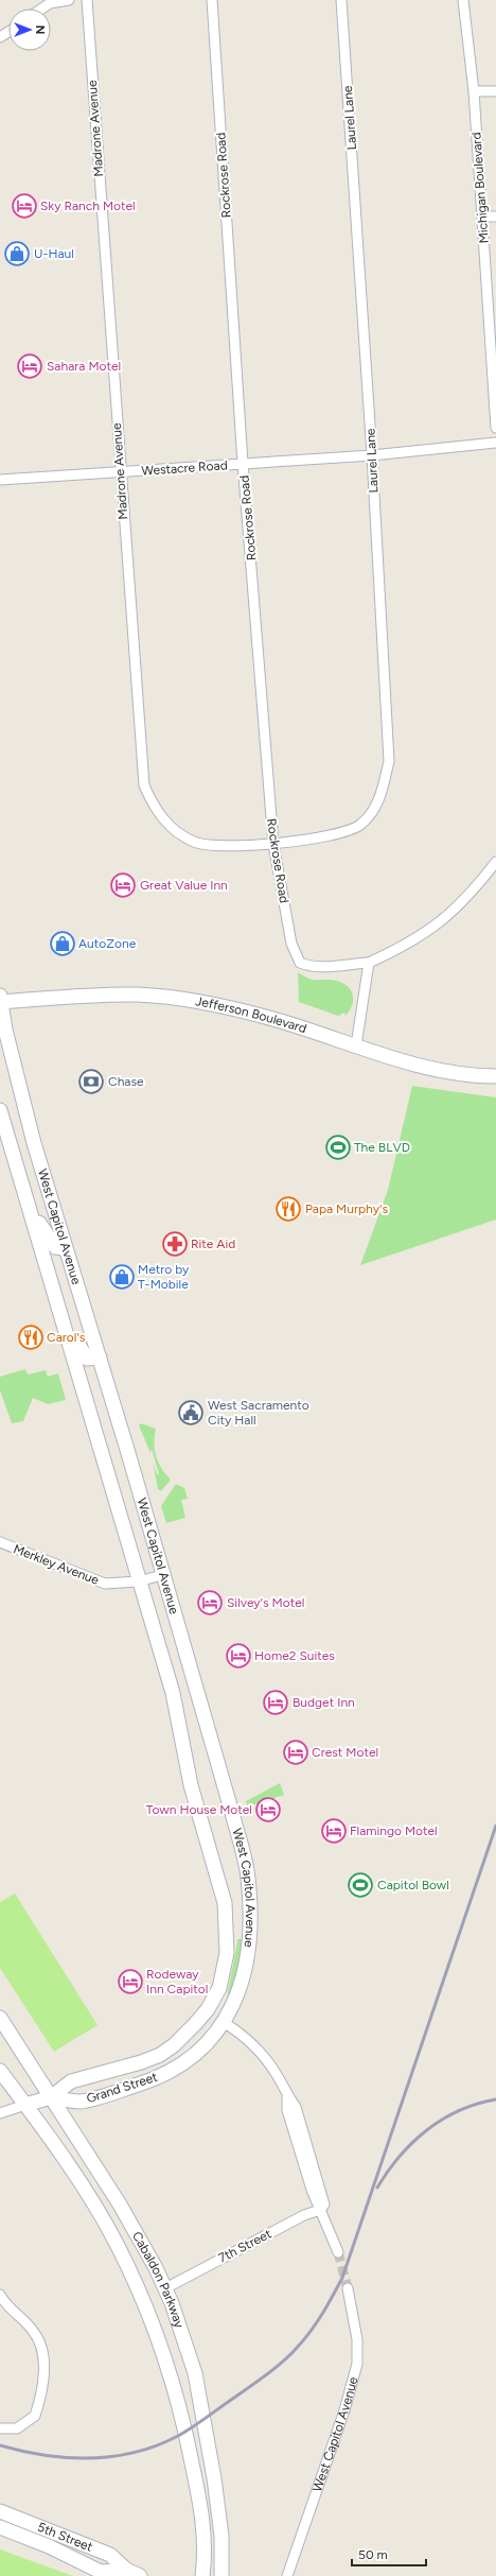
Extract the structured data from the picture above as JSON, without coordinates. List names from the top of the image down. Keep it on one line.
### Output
{"streets":{"main road":["Jefferson Boulevard","West Capitol Avenue","Grand Street","Cabaldon Parkway","5th Street"],"street":["Laurel Lane","Madrone Avenue","Rockrose Road","Michigan Boulevard","Westacre Road","Merkley Avenue","7th Street"]},"crossings":[["Laurel Lane","Madrone Avenue"],["Laurel Lane","Rockrose Road"],["Laurel Lane","Westacre Road"],["Madrone Avenue","Rockrose Road"],["Madrone Avenue","Westacre Road"],["Rockrose Road","Westacre Road"],["Jefferson Boulevard","West Capitol Avenue"],["West Capitol Avenue","Merkley Avenue"],["West Capitol Avenue","Grand Street"],["Grand Street","Cabaldon Parkway"],["7th Street","Cabaldon Parkway"]],"places":{"hotel":["Sky Ranch Motel","Sahara Motel","Great Value Inn","Silvey's Motel","Home2 Suites","Budget Inn","Crest Motel","Town House Motel","Flamingo Motel","Rodeway Inn Capitol"],"shop":["U-Haul","AutoZone","Metro by T-Mobile"],"bank":["Chase"],"sports":["The BLVD","Capitol Bowl"],"restaurant":["Papa Murphy's","Carol's"],"pharmacy":["Rite Aid"],"public building":["West Sacramento City Hall"]},"scale_bar":"50 m","north":"right"}
